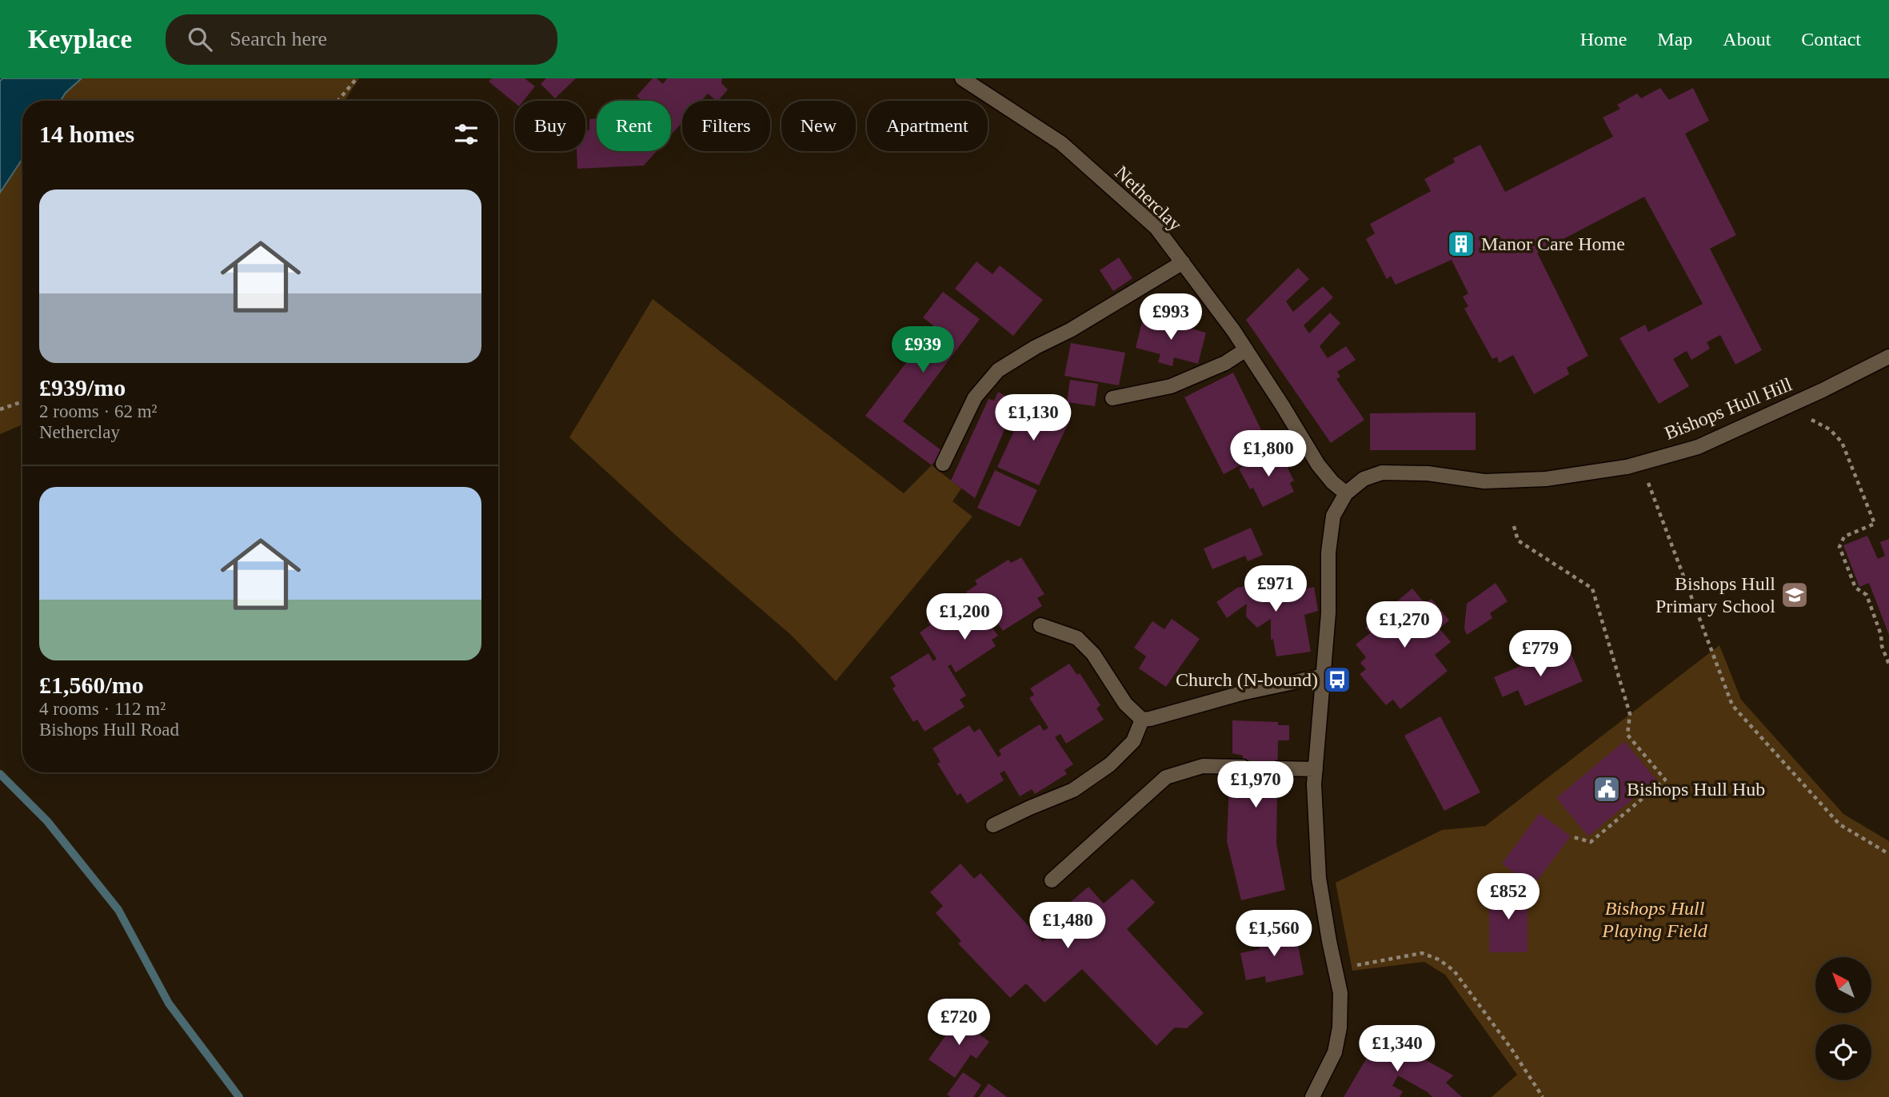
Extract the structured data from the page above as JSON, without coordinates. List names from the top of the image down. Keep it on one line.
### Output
{"streets":{"street":["Netherclay","Bishops Hull Hill"]},"crossings":[["Netherclay","Bishops Hull Hill"]],"parks":["Bishops Hull Playing Field"],"places":{"building":["Manor Care Home"],"school or university":["Bishops Hull Primary School"],"bus stop":["Church (N-bound)"],"public building":["Bishops Hull Hub"]},"north":"top left","page":{"header":"Keyplace","search":"Search here","nav":["Home","Map","About","Contact"],"chip":["Buy","Rent","Filters","New","Apartment"],"heading":"14 homes","list":[{"name":"£939/mo","note":"2 rooms · 62 m² · Netherclay"},{"name":"£1,560/mo","note":"4 rooms · 112 m² · Bishops Hull Road"}],"price":["£993","£939","£1,130","£1,800","£971","£1,200","£1,270","£779","£1,970","£852","£1,480","£1,560","£720","£1,340"]}}
